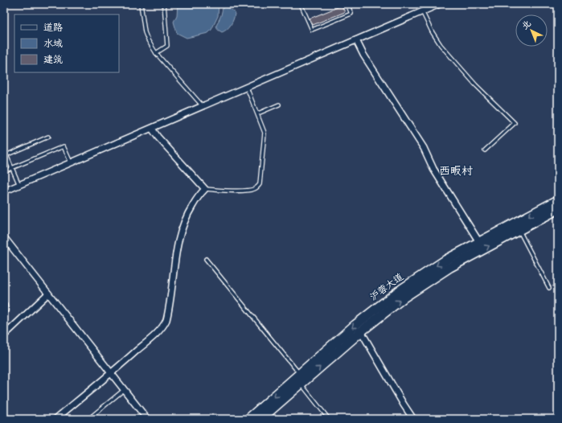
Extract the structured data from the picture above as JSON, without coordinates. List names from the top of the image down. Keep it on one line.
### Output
{"streets":{"main road":["沪蓉大道"]},"districts":["西畈村"],"legend":["道路","水域","建筑"],"north":"top left"}
